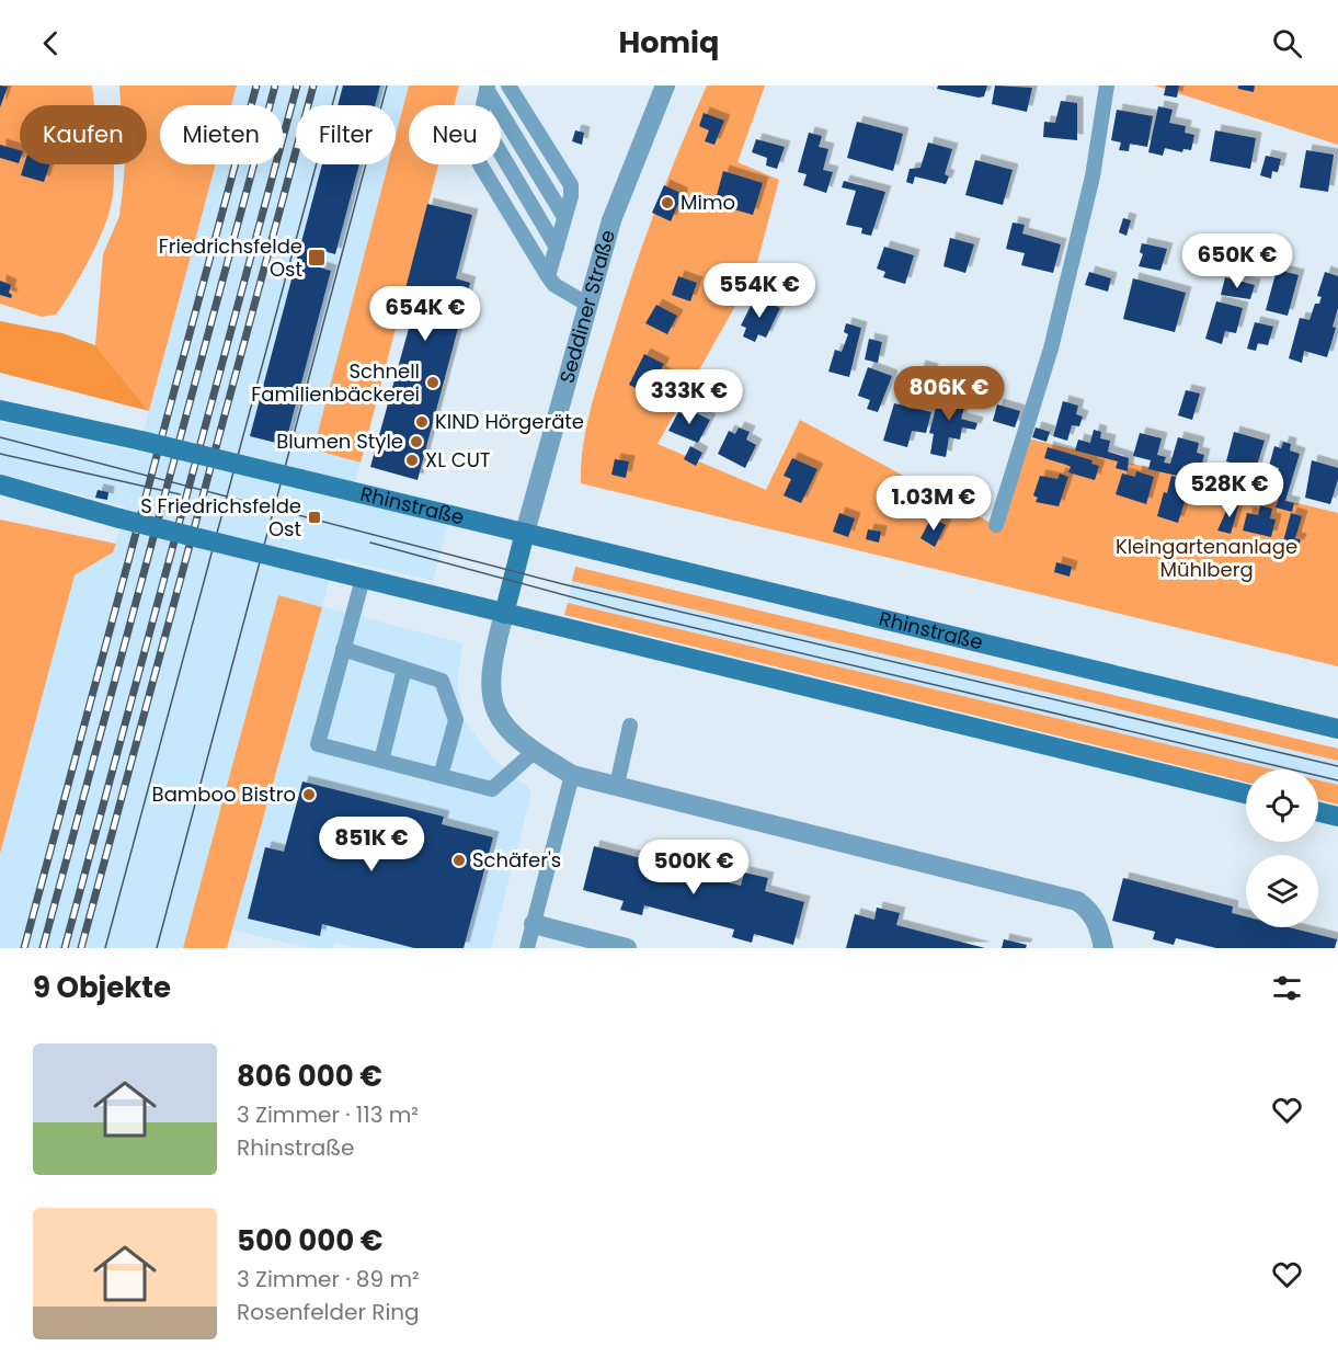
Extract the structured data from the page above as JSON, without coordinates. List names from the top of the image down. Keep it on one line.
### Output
{"streets":{"main road":["Rhinstraße"],"street":["Seddiner Straße"]},"crossings":[["Seddiner Straße","Rhinstraße"]],"parks":["Kleingartenanlage Mühlberg"],"places":{"other":["Mimo","Schnell Familienbäckerei","KIND Hörgeräte","Blumen Style","XL CUT","Bamboo Bistro","Schäfer's"],"transit":["Friedrichsfelde Ost","S Friedrichsfelde Ost"]},"page":{"header":"Homiq","chip":["Kaufen","Mieten","Filter","Neu"],"price":["650K €","554K €","654K €","806K €","333K €","528K €","1.03M €","851K €","500K €"],"heading":"9 Objekte","list":[{"name":"806 000 €","note":"3 Zimmer · 113 m² · Rhinstraße"},{"name":"500 000 €","note":"3 Zimmer · 89 m² · Rosenfelder Ring"}]}}
